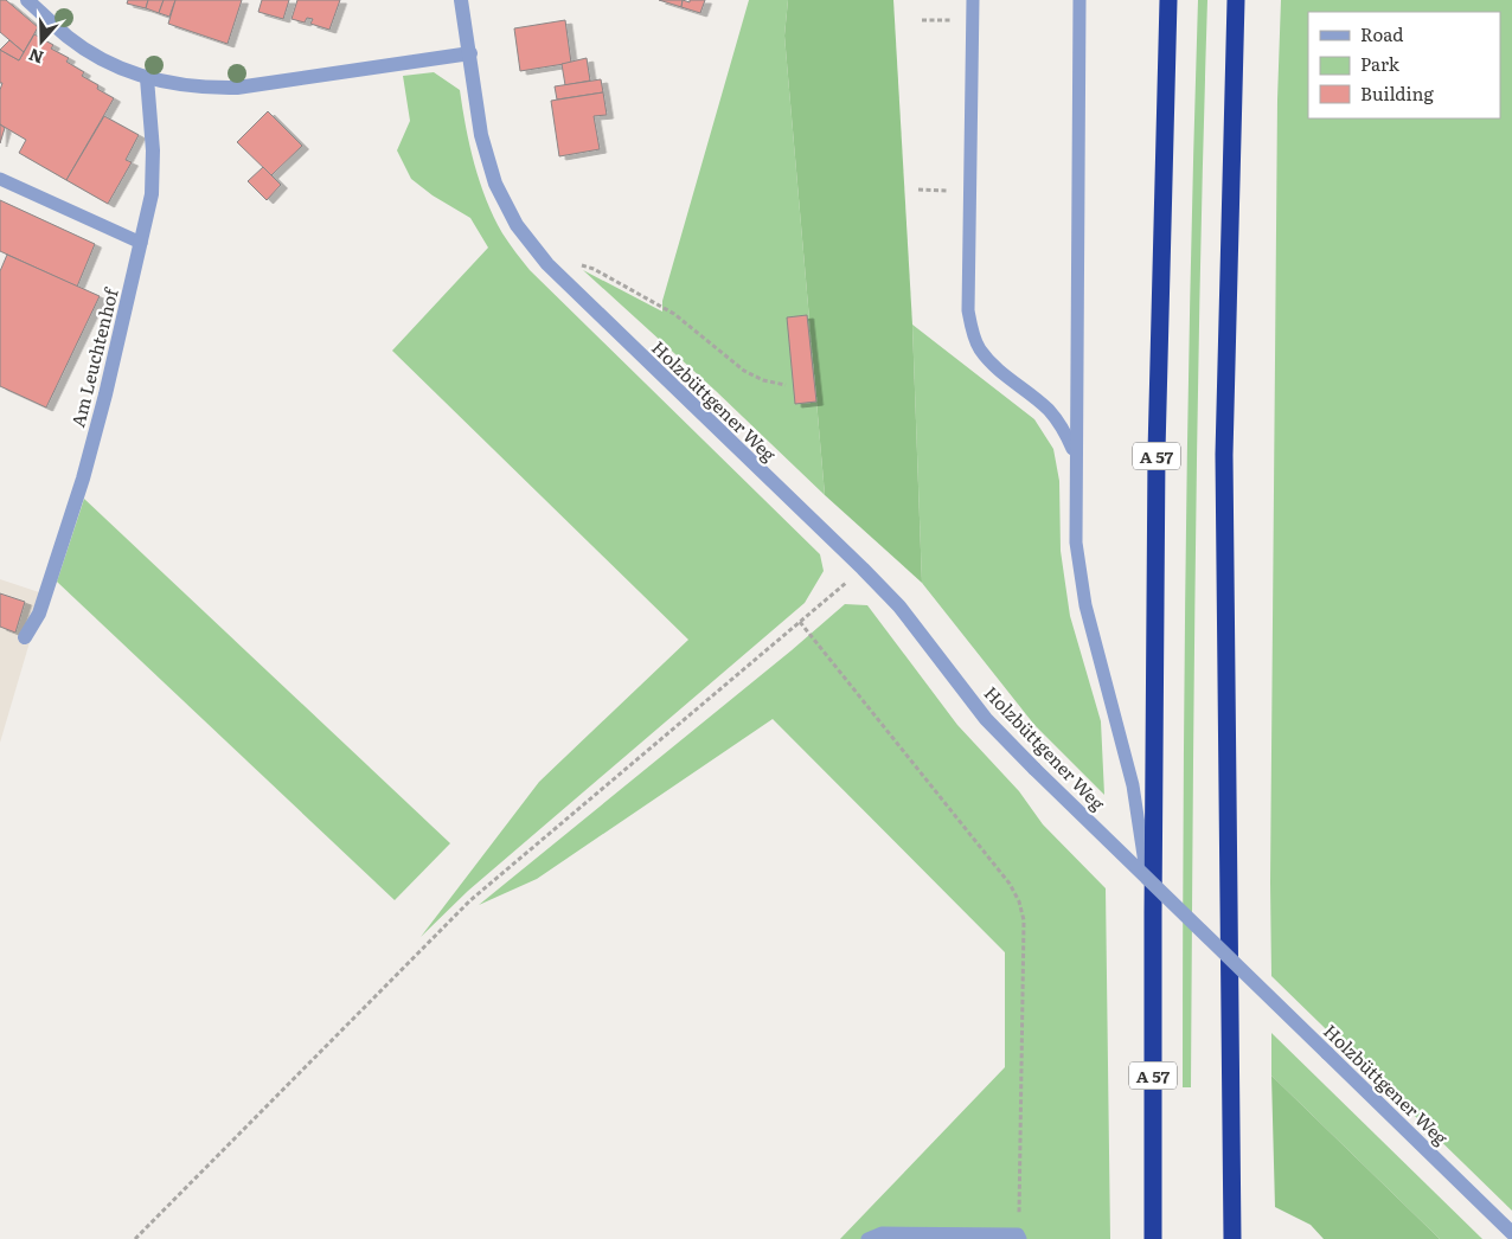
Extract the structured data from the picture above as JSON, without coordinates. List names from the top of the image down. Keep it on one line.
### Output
{"streets":{"highway":["A 57"],"street":["Am Leuchtenhof","Holzbüttgener Weg"]},"legend":["Road","Park","Building"],"north":"bottom"}
